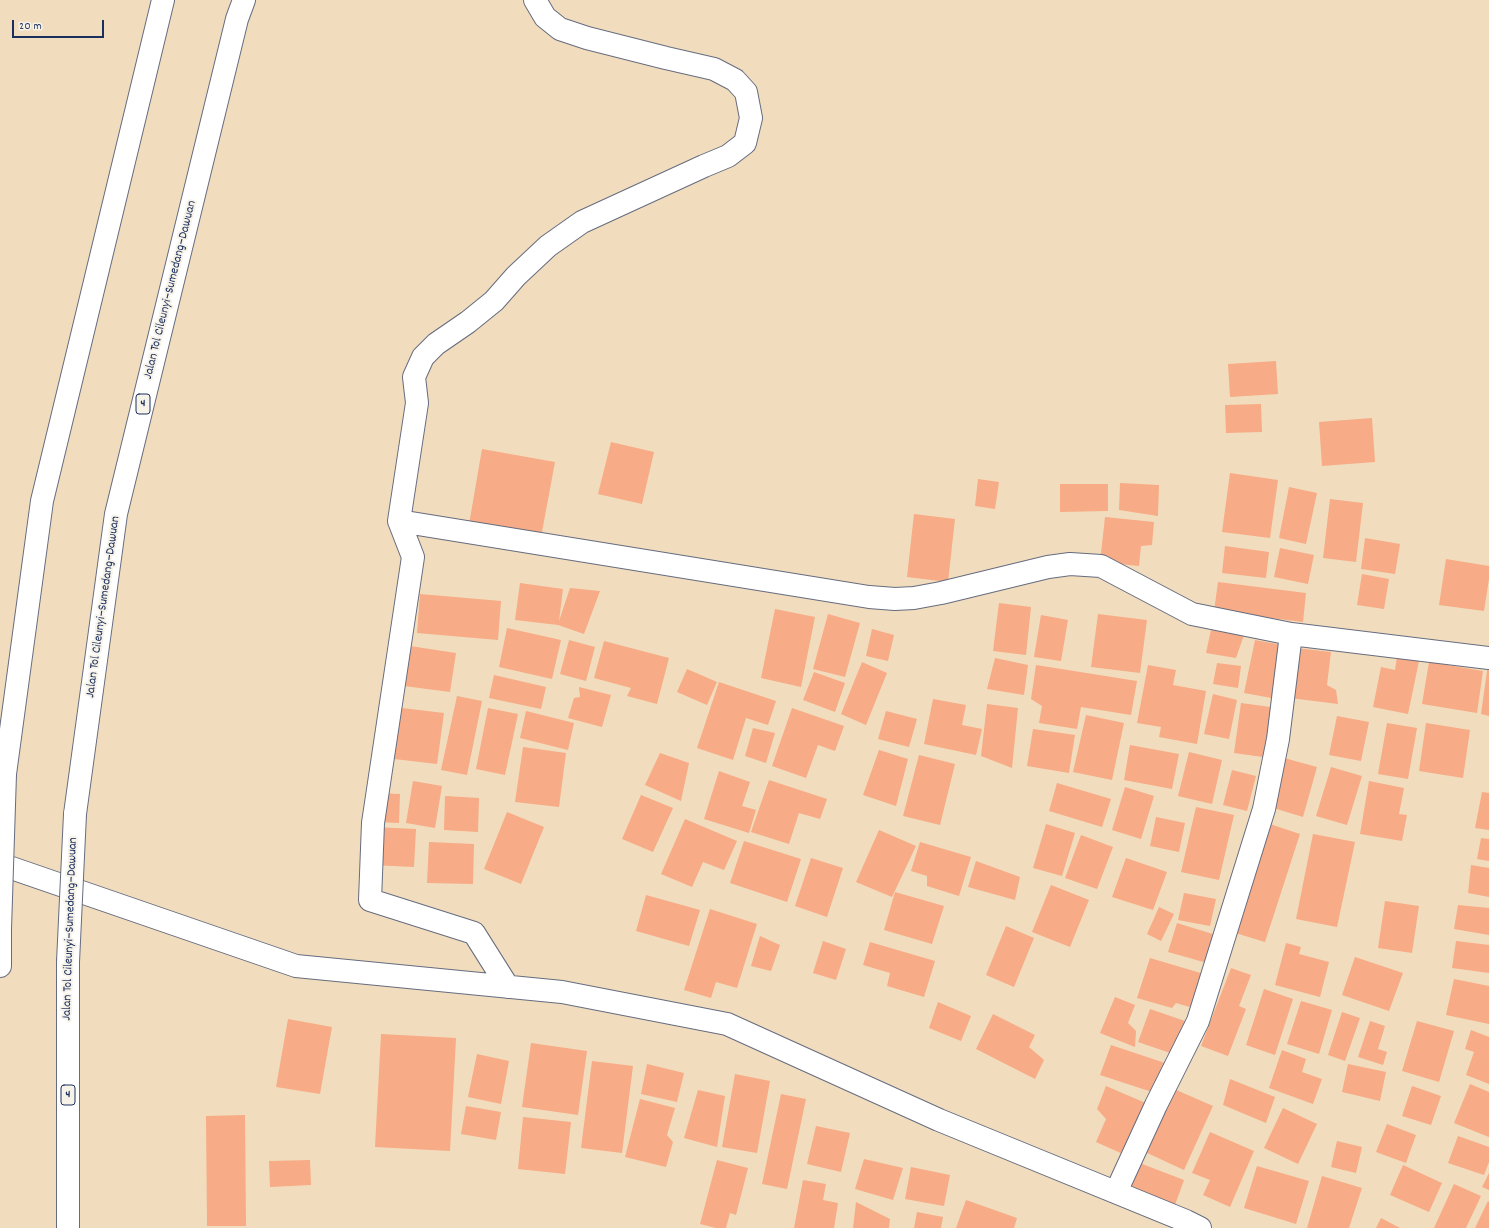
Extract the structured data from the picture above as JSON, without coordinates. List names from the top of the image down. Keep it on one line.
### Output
{"streets":{"main road":["Jalan Tol Cileunyi–Sumedang–Dawuan","4"]},"scale_bar":"20 m"}
